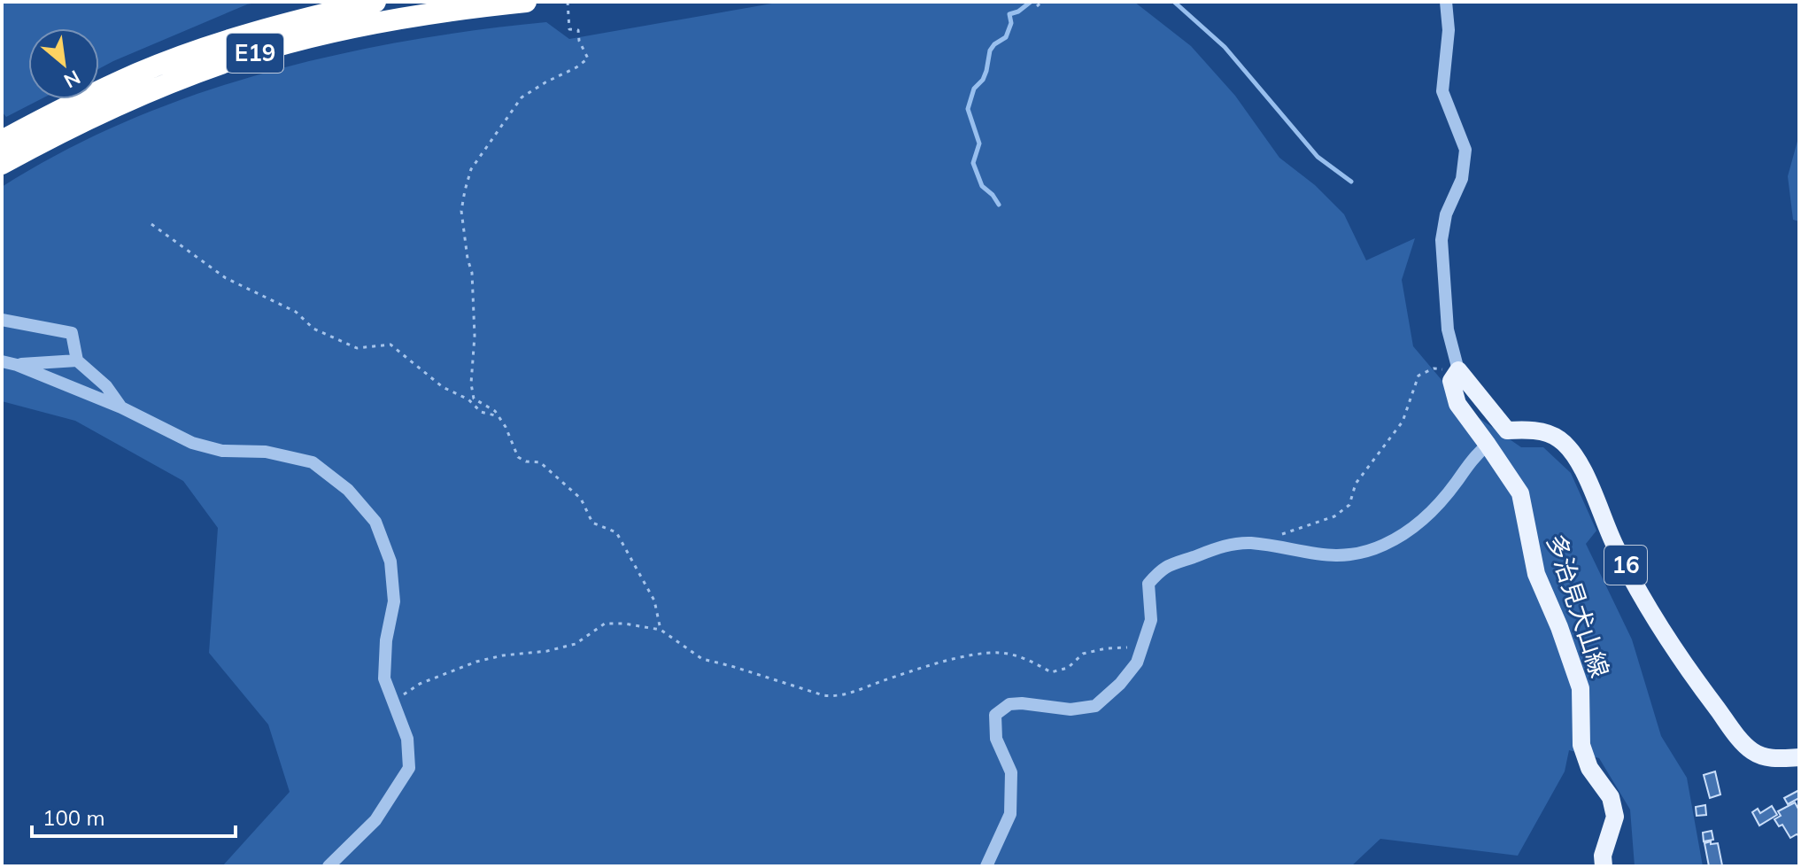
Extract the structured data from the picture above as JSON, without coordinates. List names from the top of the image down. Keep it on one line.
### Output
{"streets":{"highway":["E19"],"main road":["16","多治見犬山線"]},"scale_bar":"100 m","north":"bottom right"}
